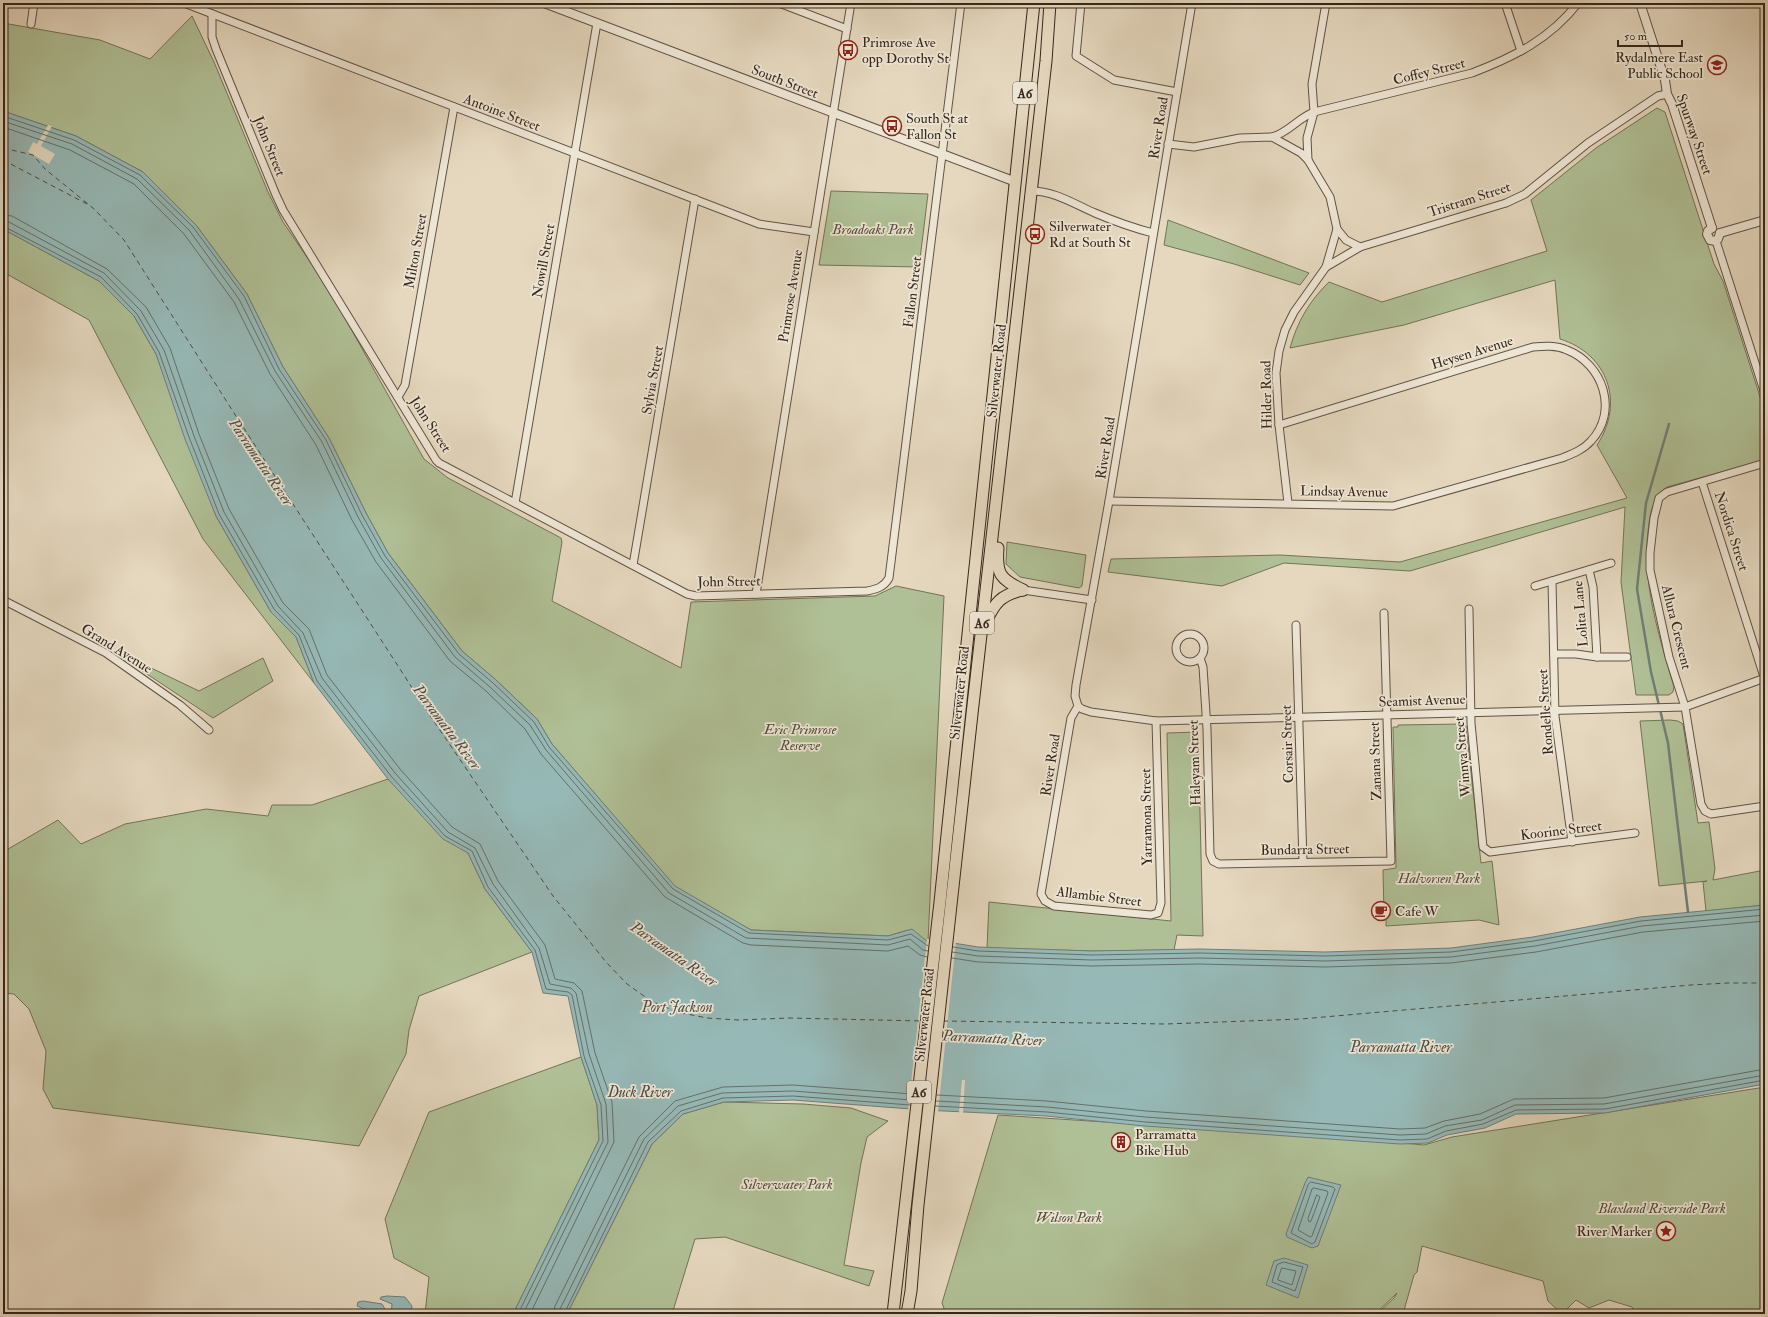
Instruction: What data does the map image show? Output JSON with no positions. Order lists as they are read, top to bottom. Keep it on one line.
{"streets":{"highway":["A6","Silverwater Road"],"street":["Coffey Street","South Street","Antoine Street","River Road","Spurway Street","John Street","Tristram Street","Milton Street","Nowill Street","Fallon Street","Primrose Avenue","Heysen Avenue","Sylvia Street","Hilder Road","Lindsay Avenue","Nordica Street","Lolita Lane","Allura Crescent","Grand Avenue","Seamist Avenue","Rondelle Street","Corsair Street","Winnya Street","Zanana Street","Haleyam Street","Yarramona Street","Koorine Street","Bundarra Street","Allambie Street"]},"crossings":[["Coffey Street","River Road"],["Coffey Street","Hilder Road"],["South Street","Nowill Street"],["South Street","Fallon Street"],["South Street","Primrose Avenue"],["South Street","Silverwater Road"],["Antoine Street","John Street"],["Antoine Street","Milton Street"],["Antoine Street","Nowill Street"],["Antoine Street","Primrose Avenue"],["Antoine Street","Sylvia Street"],["River Road","Lindsay Avenue"],["River Road","Seamist Avenue"],["River Road","Allambie Street"],["Spurway Street","Tristram Street"],["John Street","Milton Street"],["John Street","Nowill Street"],["John Street","Fallon Street"],["John Street","Primrose Avenue"],["John Street","Sylvia Street"],["Tristram Street","Hilder Road"],["Heysen Avenue","Hilder Road"],["Heysen Avenue","Lindsay Avenue"],["Hilder Road","Lindsay Avenue"],["Nordica Street","Allura Crescent"],["Nordica Street","Seamist Avenue"],["Lolita Lane","Rondelle Street"],["Allura Crescent","Seamist Avenue"],["Seamist Avenue","Rondelle Street"],["Seamist Avenue","Corsair Street"],["Seamist Avenue","Winnya Street"],["Seamist Avenue","Zanana Street"],["Seamist Avenue","Haleyam Street"],["Seamist Avenue","Yarramona Street"],["Rondelle Street","Koorine Street"],["Corsair Street","Bundarra Street"],["Winnya Street","Koorine Street"],["Zanana Street","Bundarra Street"],["Haleyam Street","Bundarra Street"],["Yarramona Street","Allambie Street"]],"water":["Parramatta River","Port Jackson","Duck River"],"parks":["Broadoaks Park","Eric Primrose Reserve","Halvorsen Park","Silverwater Park","Blaxland Riverside Park","Wilson Park"],"places":{"bus stop":["Primrose Ave opp Dorothy St","South St at Fallon St","Silverwater Rd at South St"],"school or university":["Rydalmere East Public School"],"cafe":["Cafe W"],"building":["Parramatta Bike Hub"],"place":["River Marker"]},"scale_bar":"50 m"}
